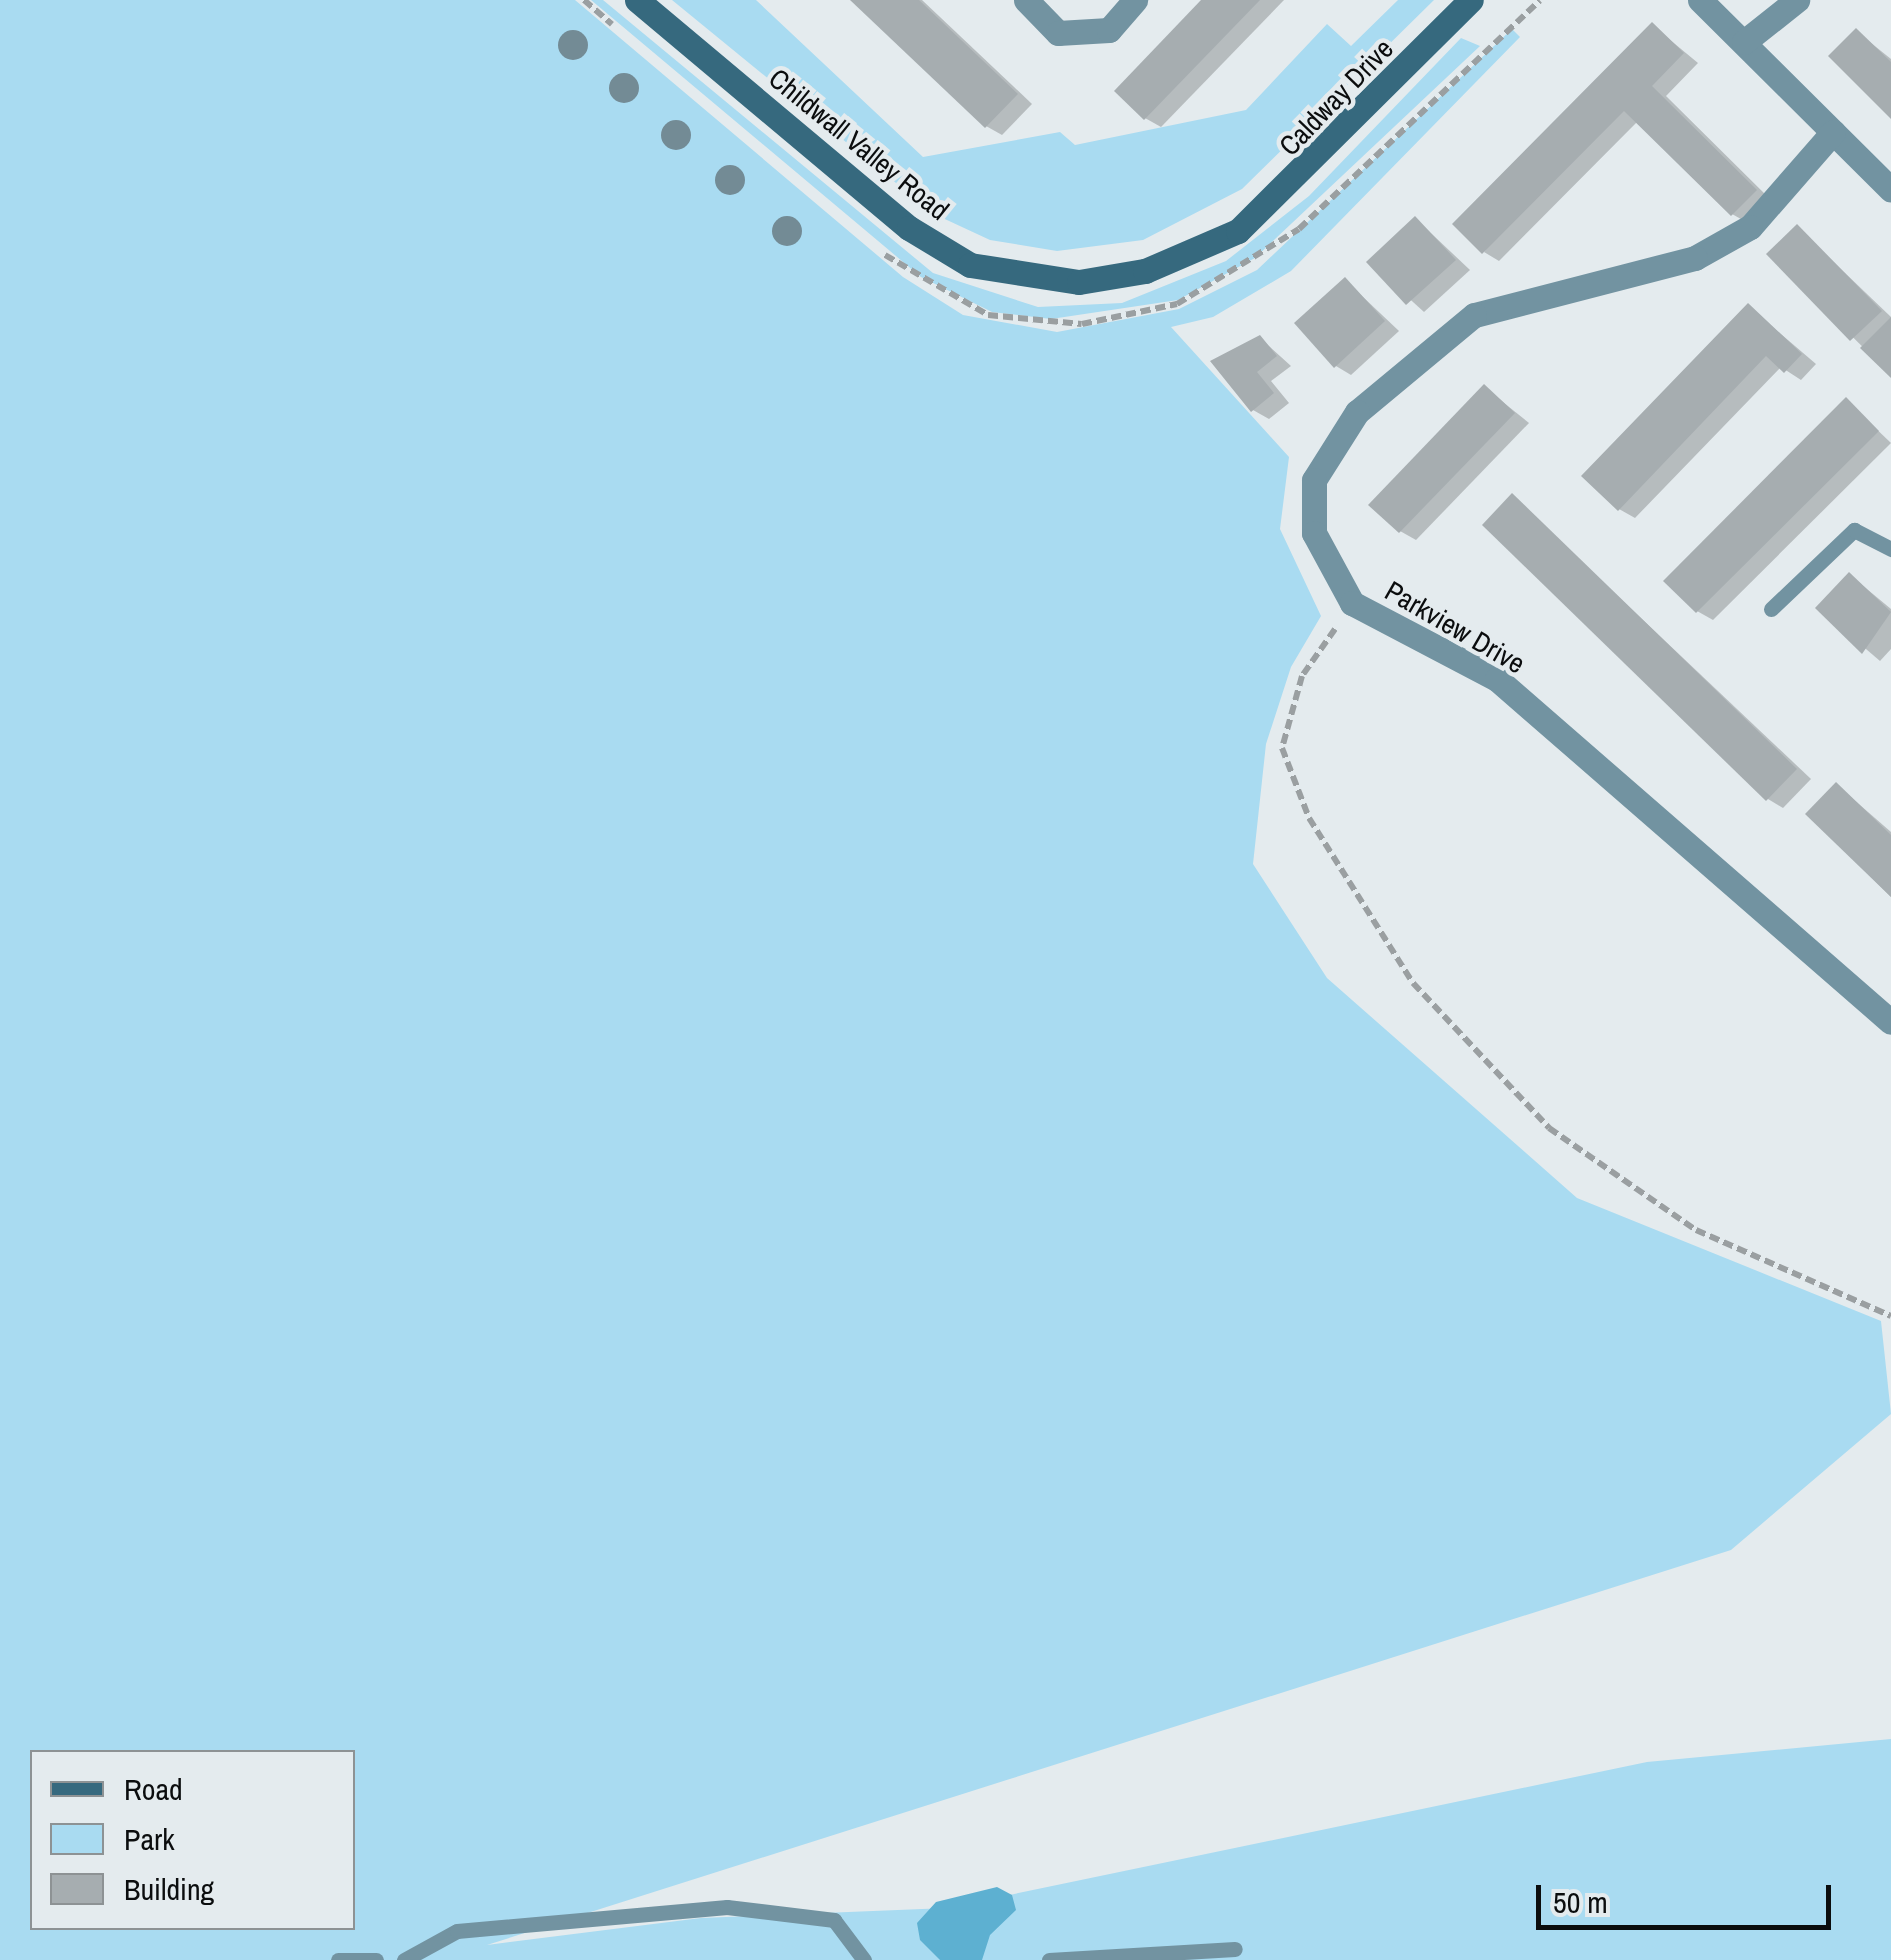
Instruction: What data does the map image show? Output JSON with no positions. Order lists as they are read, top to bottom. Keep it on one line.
{"streets":{"main road":["Caldway Drive","Childwall Valley Road"],"street":["Parkview Drive"]},"crossings":[["Caldway Drive","Childwall Valley Road"]],"legend":["Road","Park","Building"],"scale_bar":"50 m"}
